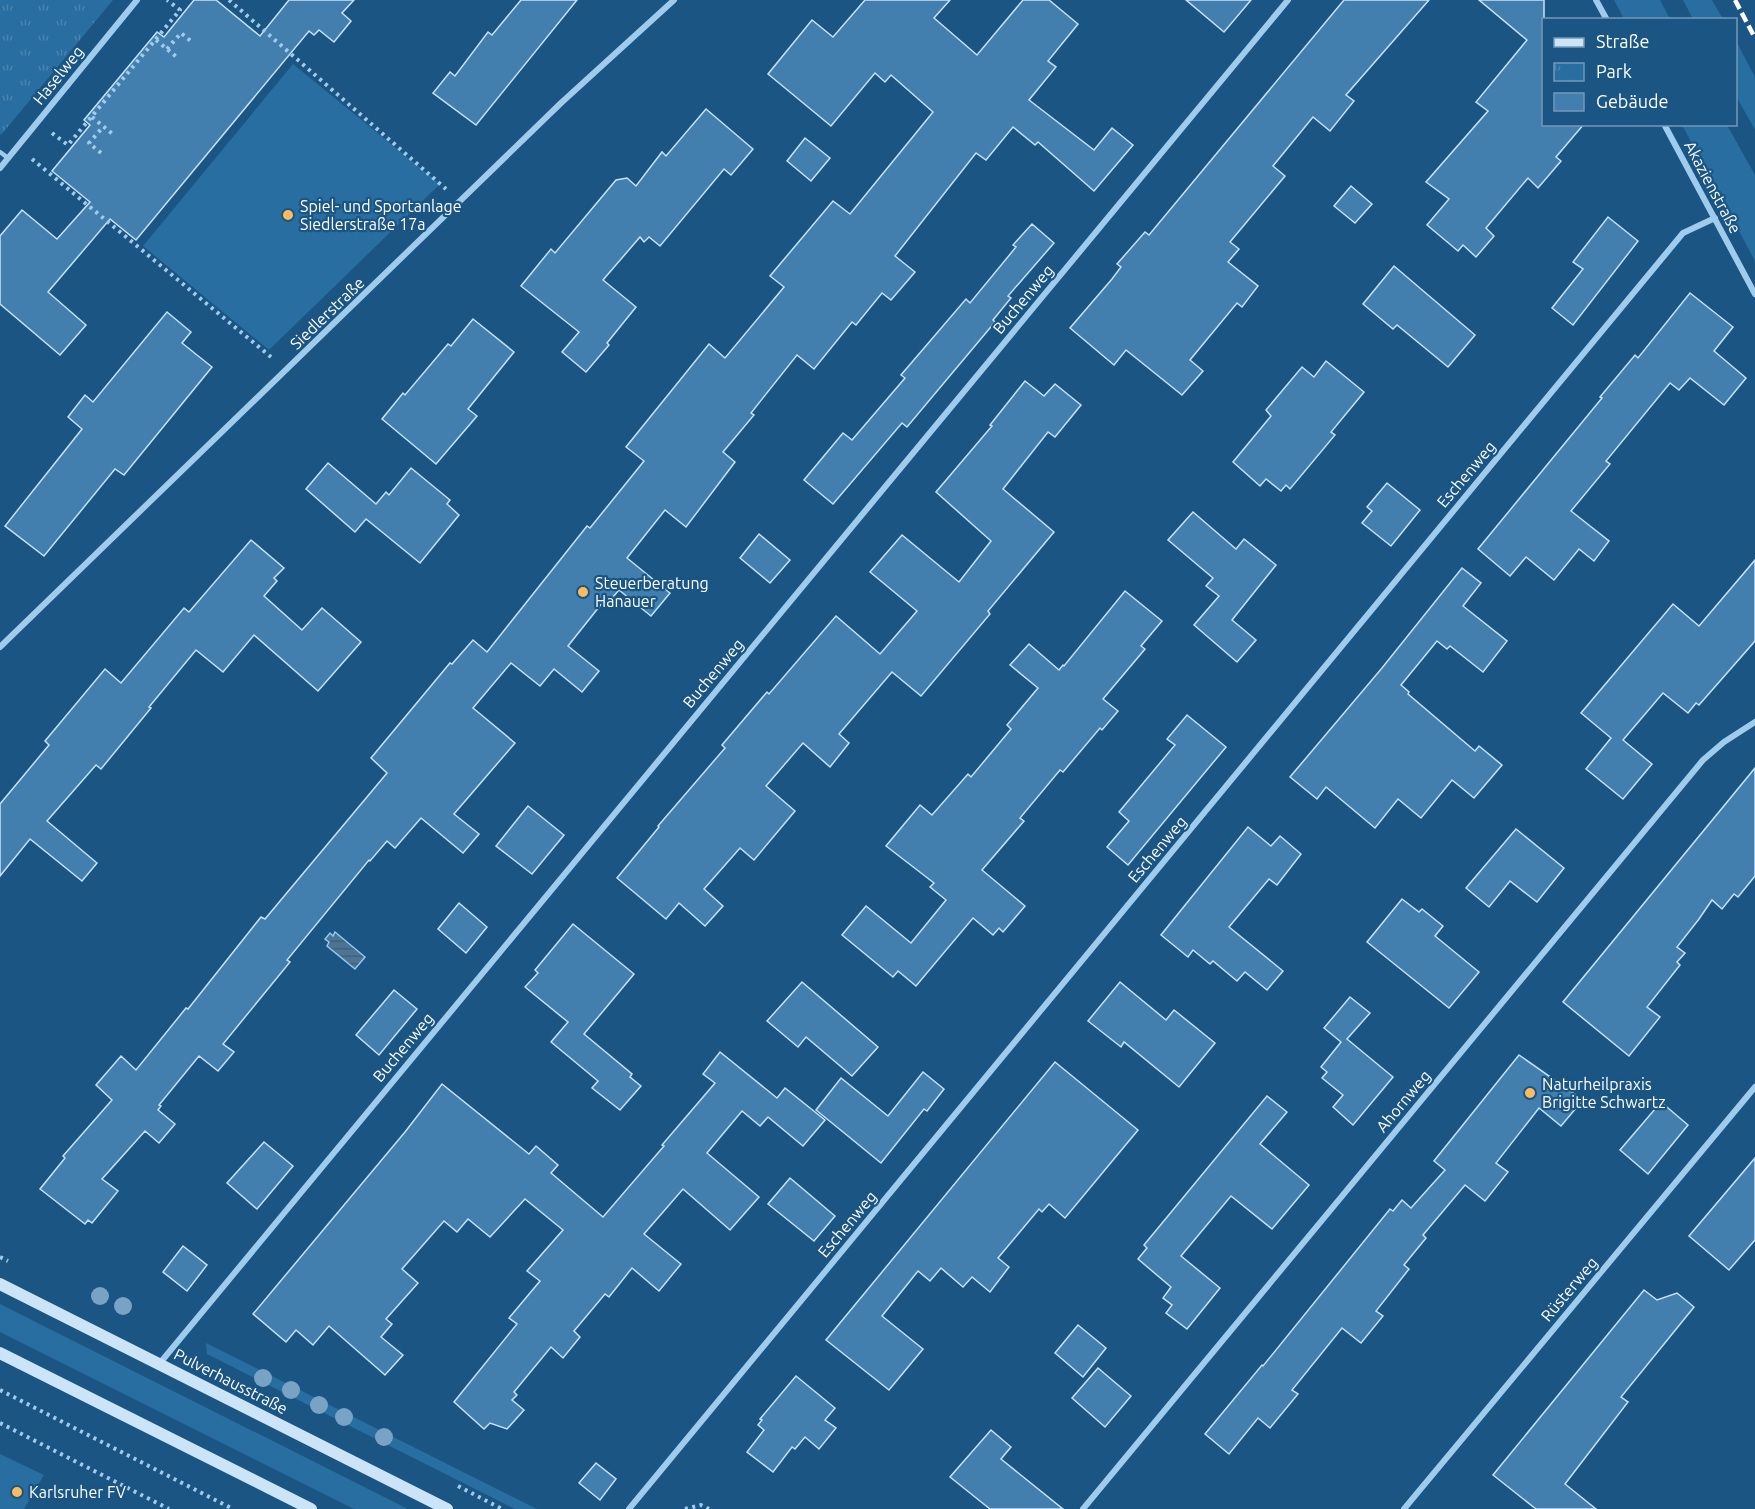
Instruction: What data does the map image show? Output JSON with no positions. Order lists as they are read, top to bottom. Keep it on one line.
{"streets":{"main road":["Pulverhausstraße"],"street":["Haselweg","Akazienstraße","Buchenweg","Siedlerstraße","Eschenweg","Ahornweg","Rüsterweg"]},"crossings":[["Akazienstraße","Eschenweg"],["Buchenweg","Pulverhausstraße"]],"places":["Spiel- und Sportanlage Siedlerstraße 17a","Steuerberatung Hanauer","Naturheilpraxis Brigitte Schwartz","Karlsruher FV"],"legend":["Straße","Park","Gebäude"]}
